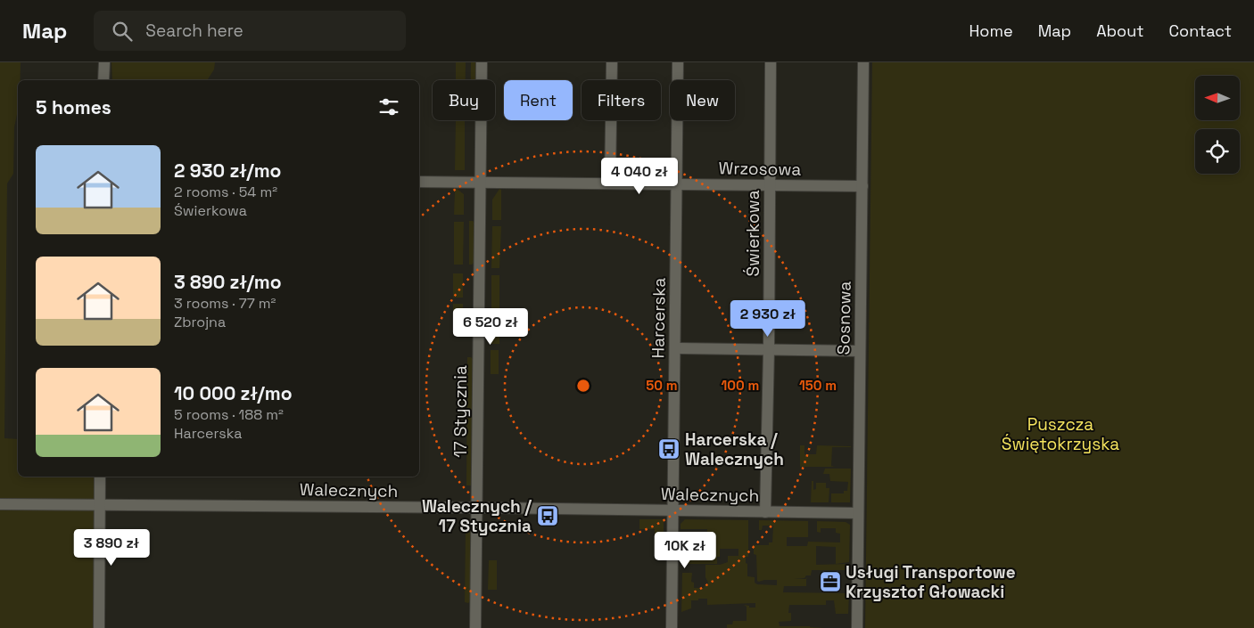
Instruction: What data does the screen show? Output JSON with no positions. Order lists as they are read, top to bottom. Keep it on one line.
{"streets":{"street":["Wrzosowa","Świerkowa","Harcerska","Sosnowa","17 Stycznia","Walecznych"]},"crossings":[["Wrzosowa","Świerkowa"],["Wrzosowa","Harcerska"],["Wrzosowa","Sosnowa"],["Wrzosowa","17 Stycznia"],["Świerkowa","Walecznych"],["Harcerska","Walecznych"],["Sosnowa","Walecznych"],["17 Stycznia","Walecznych"]],"parks":["Puszcza Świętokrzyska"],"places":{"bus stop":["Harcerska / Walecznych","Walecznych / 17 Stycznia"],"office":["Usługi Transportowe Krzysztof Głowacki"]},"north":"left","page":{"header":"Map","search":"Search here","nav":["Home","Map","About","Contact"],"chip":["Buy","Rent","Filters","New"],"heading":"5 homes","list":[{"name":"2 930 zł/mo","note":"2 rooms · 54 m² · Świerkowa"},{"name":"3 890 zł/mo","note":"3 rooms · 77 m² · Zbrojna"},{"name":"10 000 zł/mo","note":"5 rooms · 188 m² · Harcerska"}],"price":["4 040 zł","2 930 zł","6 520 zł","3 890 zł","10K zł"]},"rings":["50 m","100 m","150 m"]}
